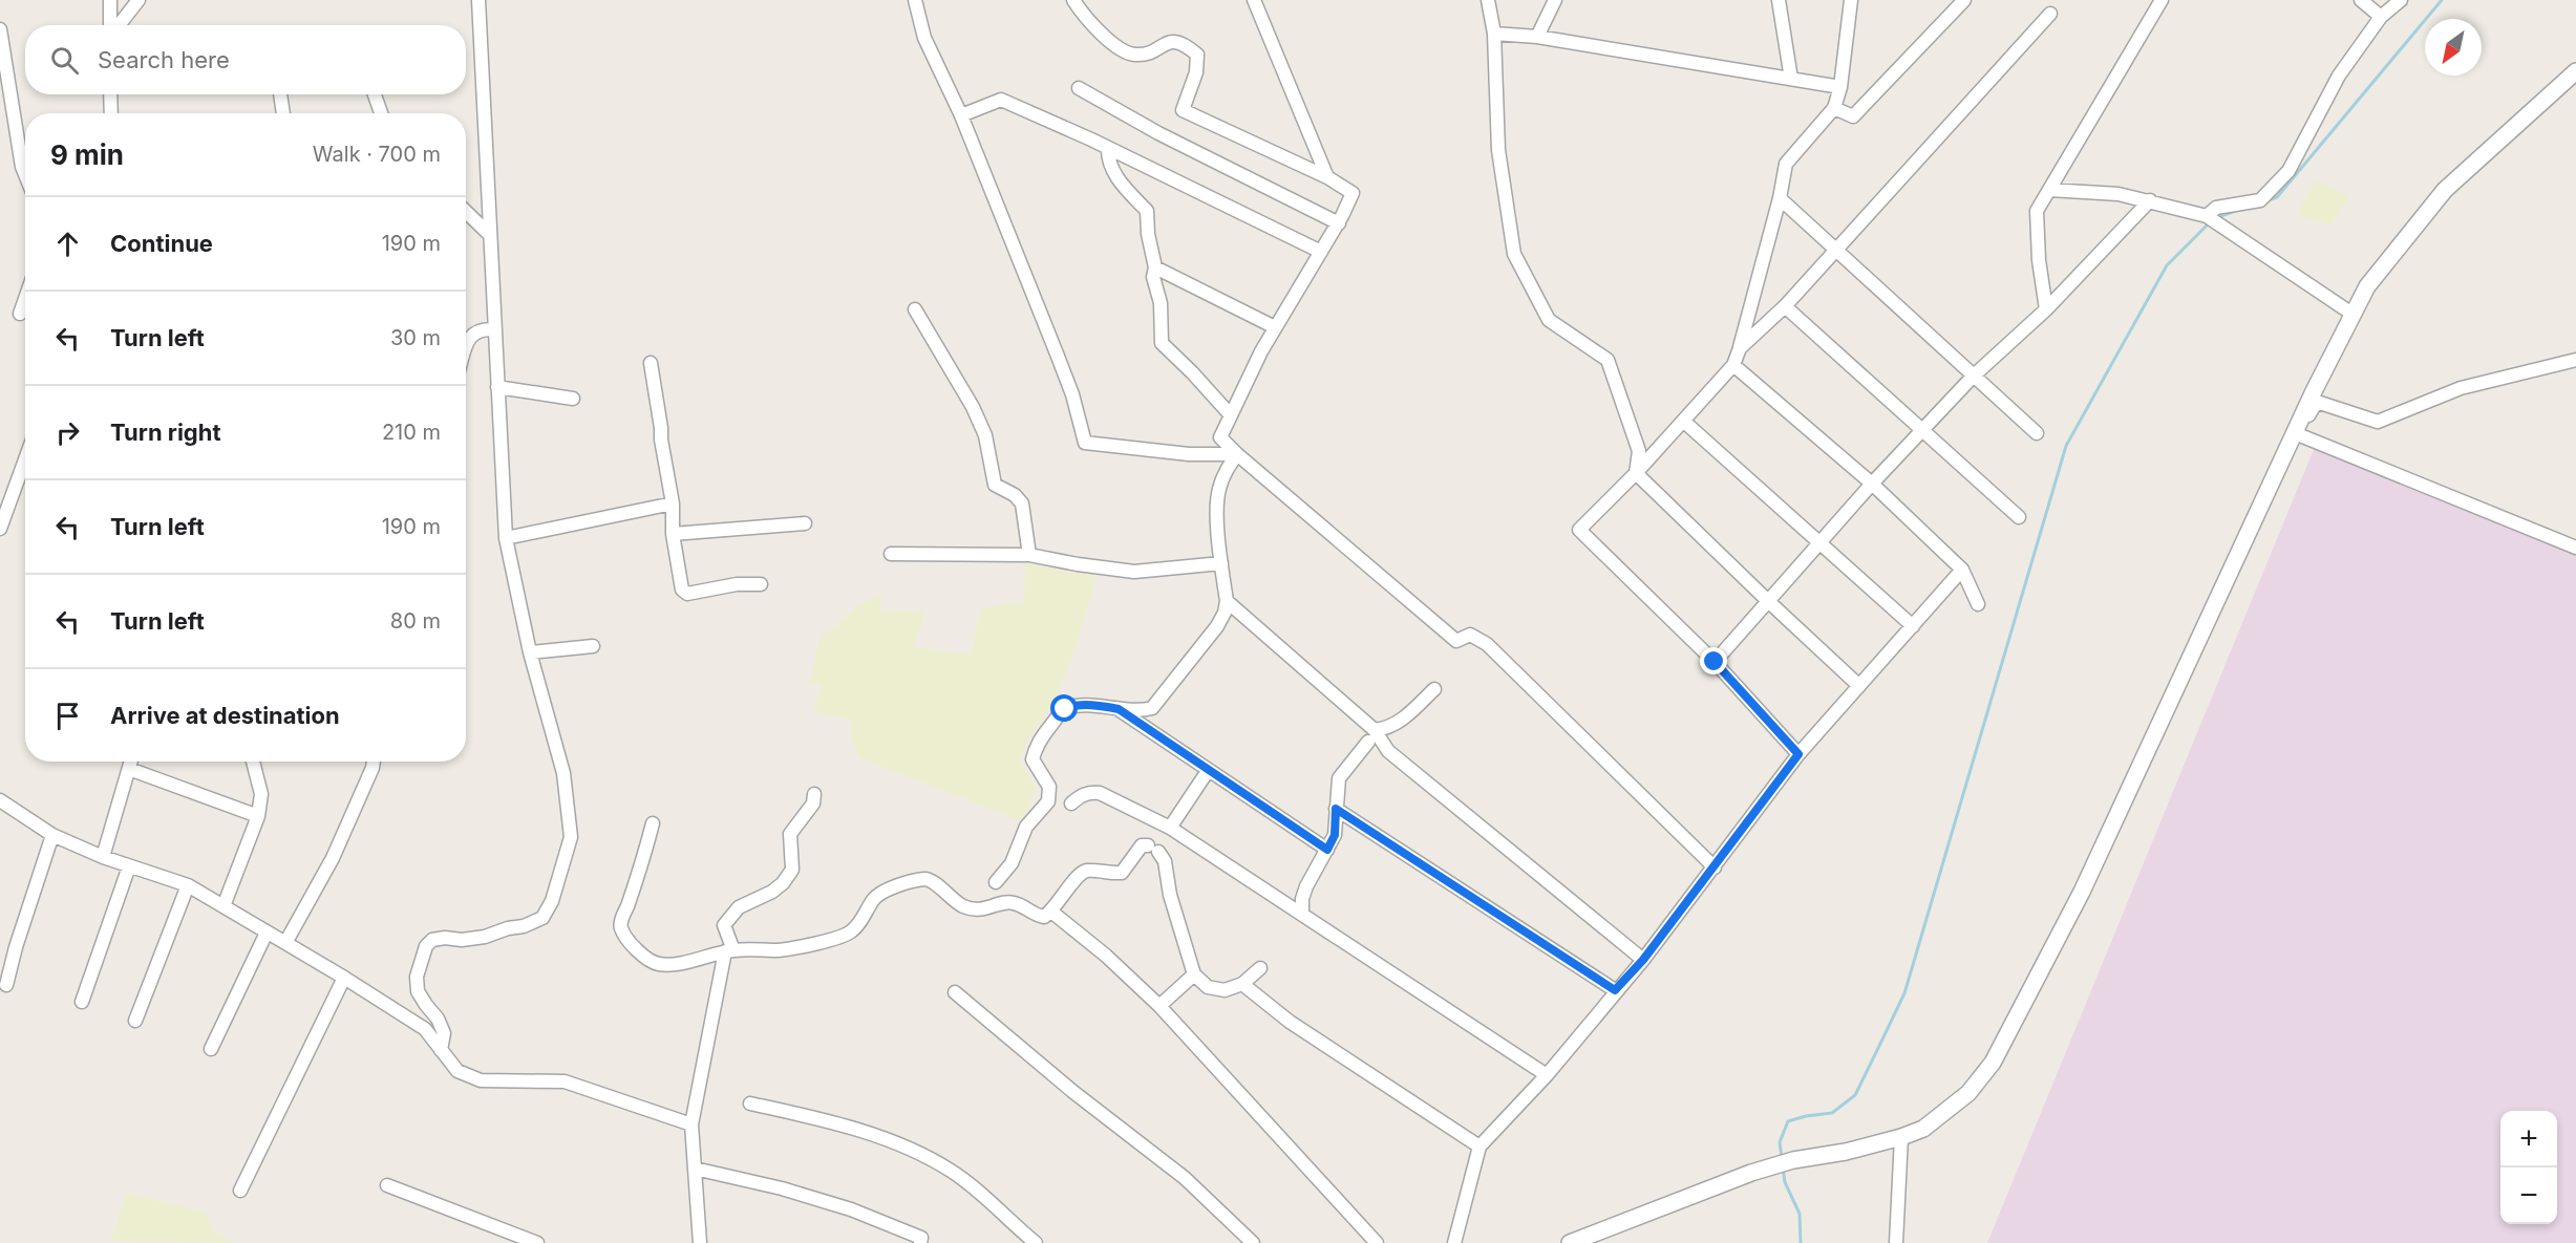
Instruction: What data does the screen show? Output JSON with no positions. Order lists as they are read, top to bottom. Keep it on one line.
{"north":"bottom left","page":{"search":"Search here","heading":["9 min","Walk · 700 m"],"list":[["Continue","190 m"],["Turn left","30 m"],["Turn right","210 m"],["Turn left","190 m"],["Turn left","80 m"],"Arrive at destination"],"map_buttons":["+","−"]}}
